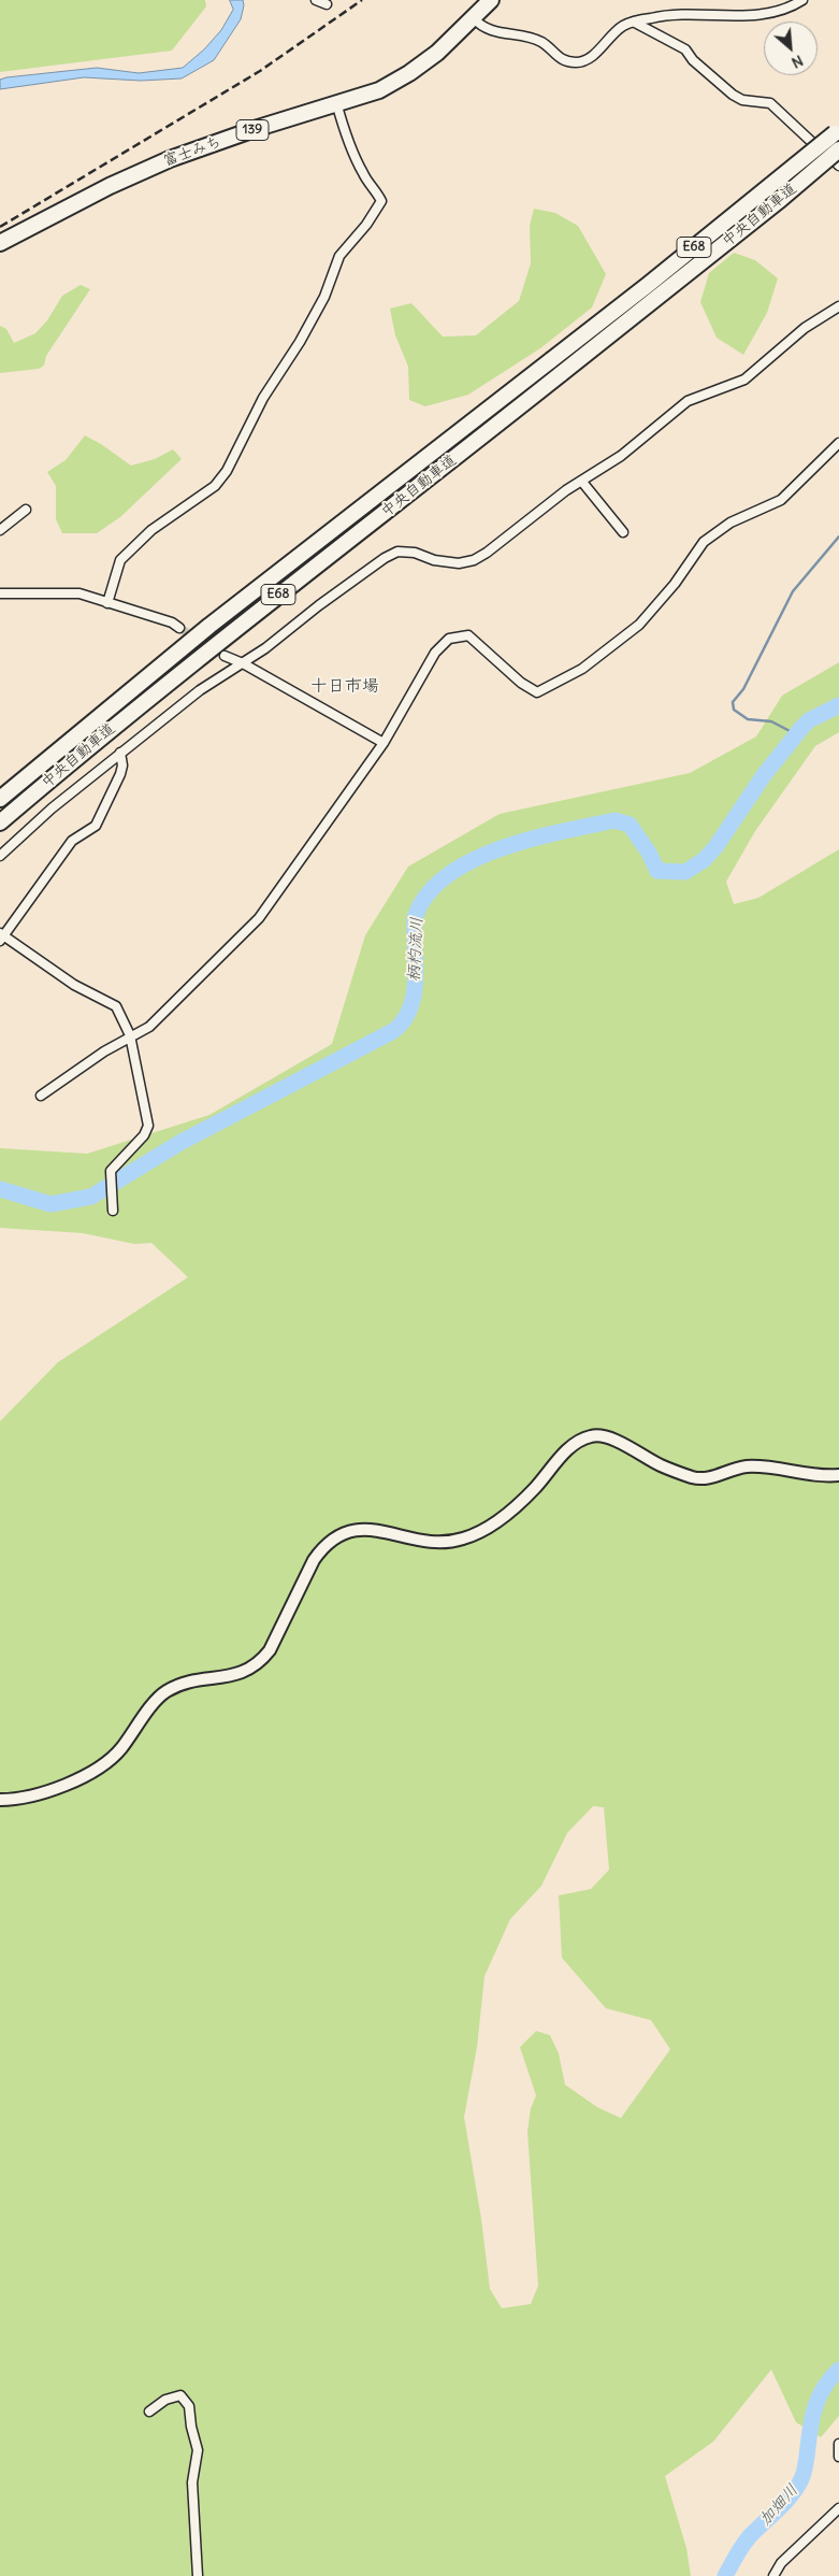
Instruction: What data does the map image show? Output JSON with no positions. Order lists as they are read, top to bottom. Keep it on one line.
{"streets":{"highway":["139","富士みち","中央自動車道","E68"]},"districts":["十日市場"],"water":["柄杓流川","加畑川"],"north":"bottom right"}
